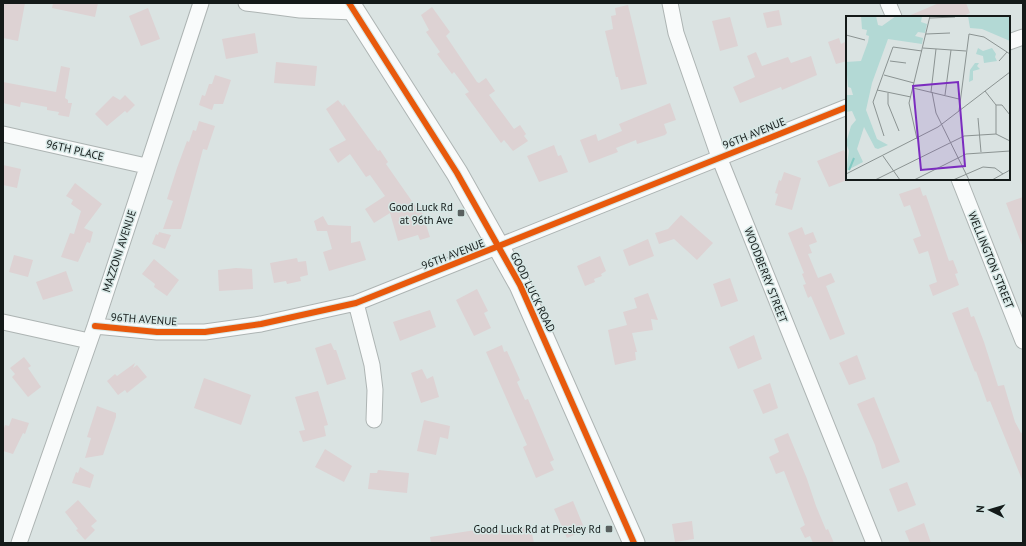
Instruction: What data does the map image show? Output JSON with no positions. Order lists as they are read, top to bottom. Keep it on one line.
{"streets":{"main road":["GOOD LUCK ROAD"],"street":["96TH AVENUE","96TH PLACE","MAZZONI AVENUE","WELLINGTON STREET","WOODBERRY STREET"]},"crossings":[["96TH AVENUE","MAZZONI AVENUE"],["96TH AVENUE","WOODBERRY STREET"],["96TH AVENUE","GOOD LUCK ROAD"],["96TH PLACE","MAZZONI AVENUE"]],"places":{"transit":["Good Luck Rd at 96th Ave","Good Luck Rd at Presley Rd"]},"north":"left"}
